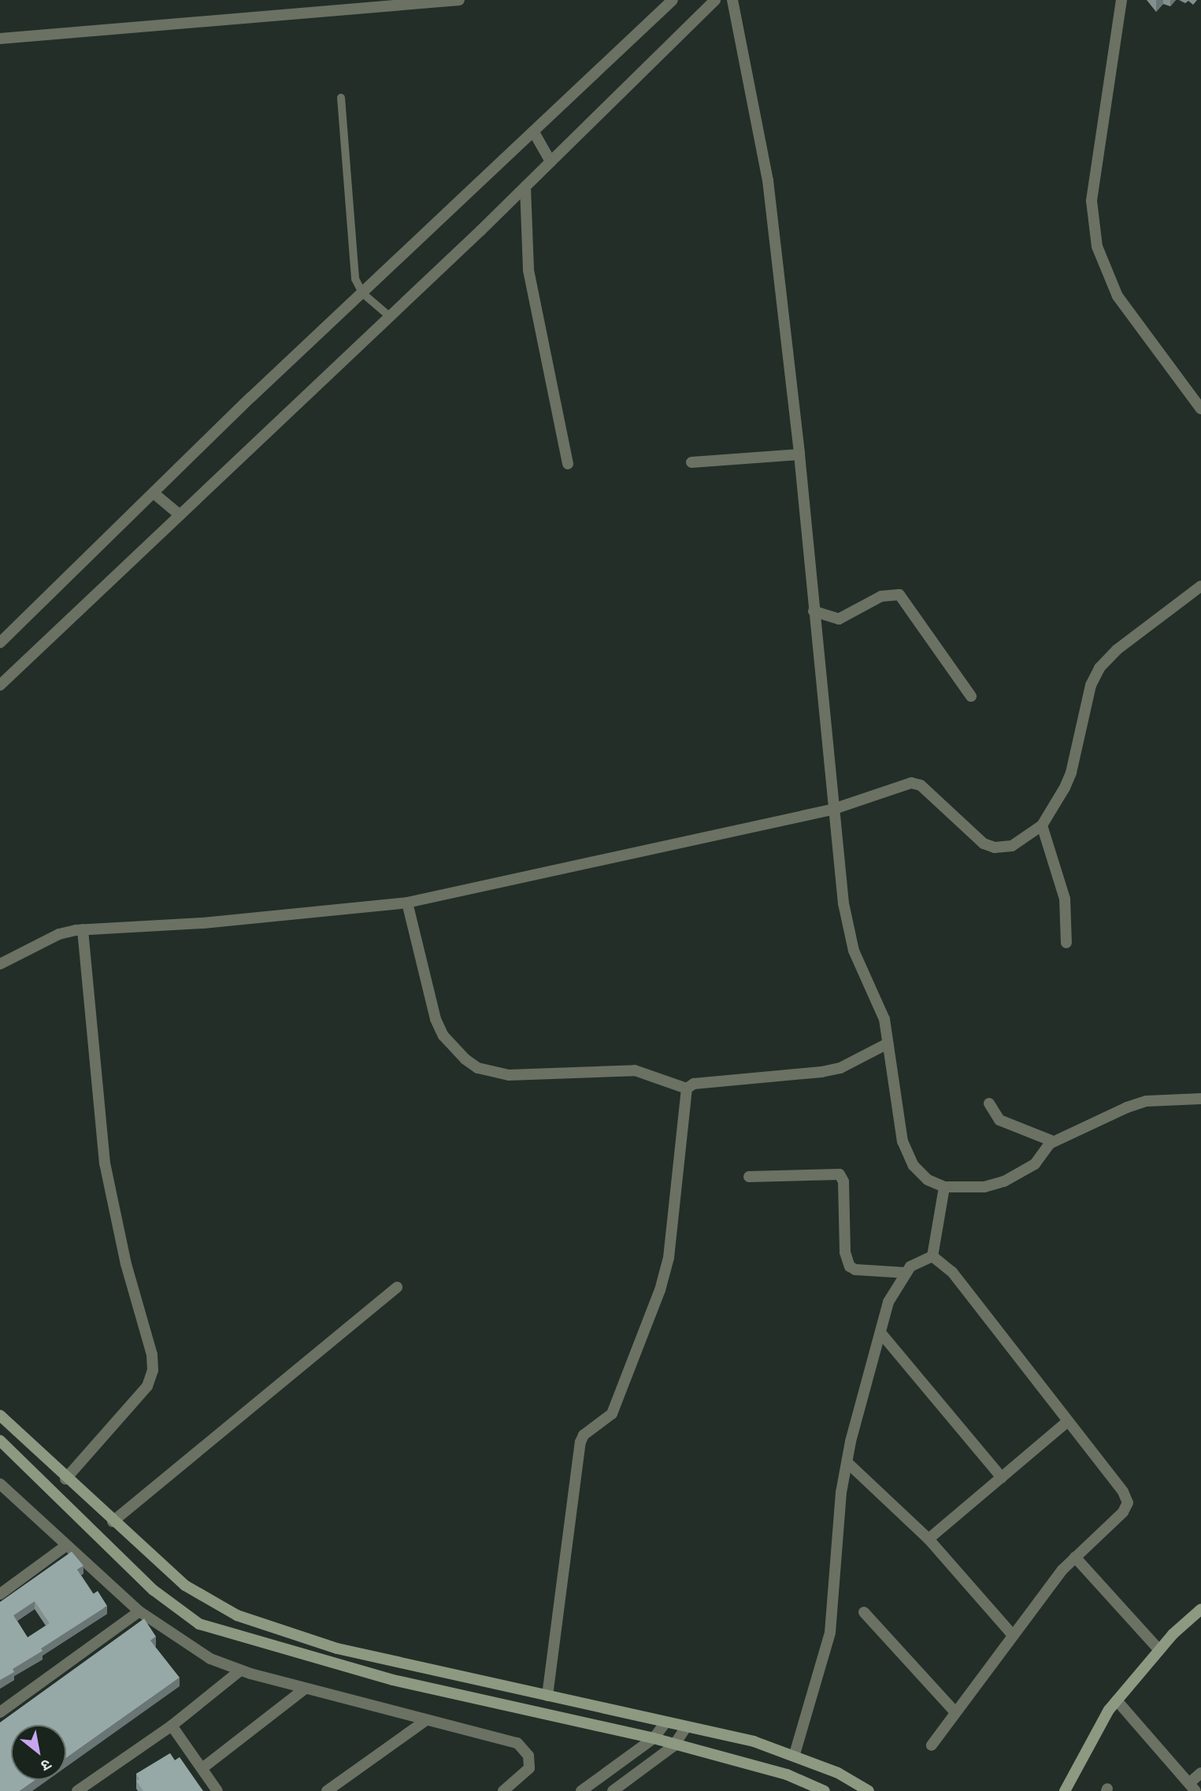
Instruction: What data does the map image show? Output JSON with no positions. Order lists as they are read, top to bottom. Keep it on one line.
{"north":"bottom right"}
